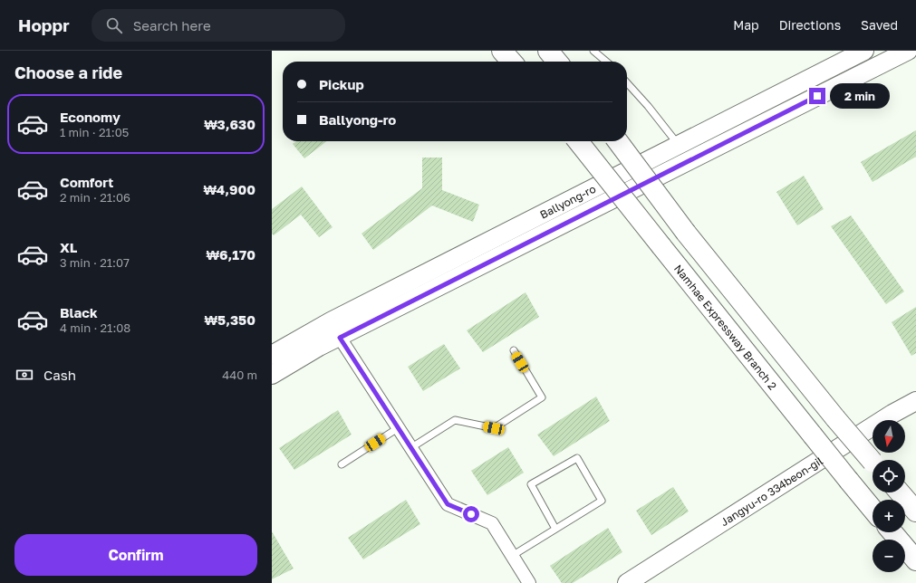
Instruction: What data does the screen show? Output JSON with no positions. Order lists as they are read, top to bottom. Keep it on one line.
{"streets":{"highway":["Namhae Expressway Branch 2"],"street":["Ballyong-ro","Jangyu-ro 334beon-gil"]},"north":"bottom","page":{"header":"Hoppr","search":"Search here","nav":["Map","Directions","Saved"],"heading":"Choose a ride","banner":["Pickup","Ballyong-ro"],"bubble":"2 min","list":[{"name":"Economy","note":"1 min · 21:05","value":"₩3,630"},{"name":"Comfort","note":"2 min · 21:06","value":"₩4,900"},{"name":"XL","note":"3 min · 21:07","value":"₩6,170"},{"name":"Black","note":"4 min · 21:08","value":"₩5,350"}],"pay":["Cash","440 m"],"map_buttons":["+","−"],"buttons":"Confirm"}}
